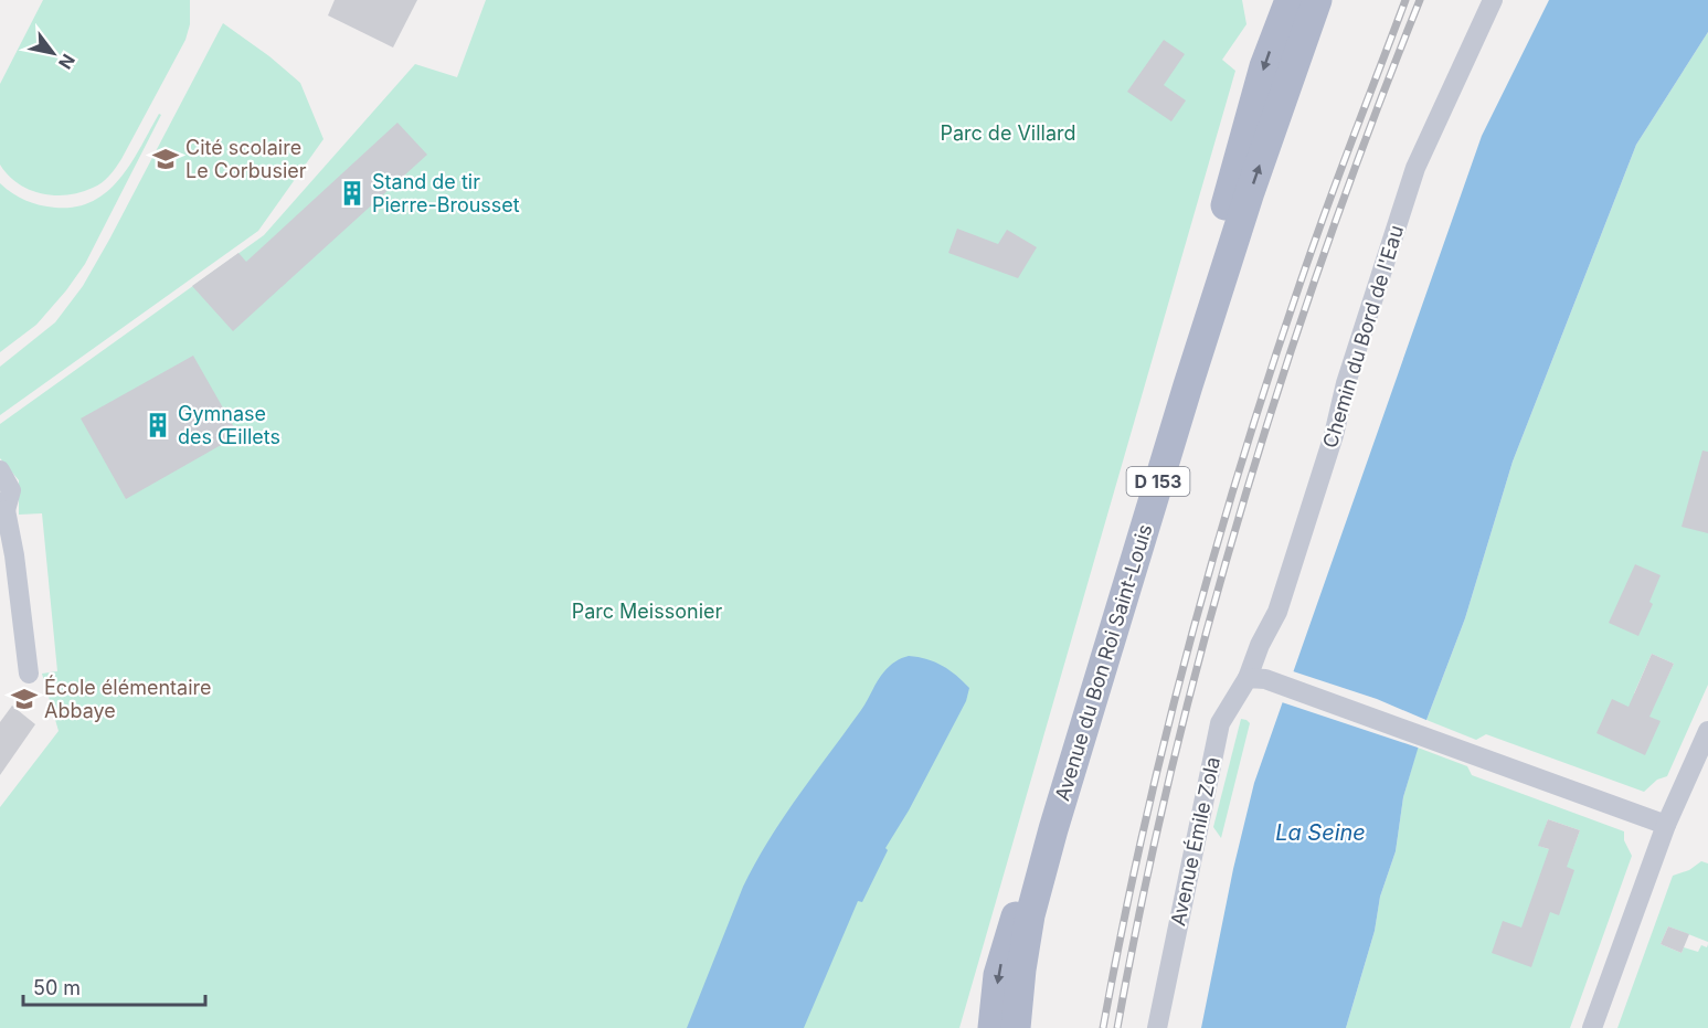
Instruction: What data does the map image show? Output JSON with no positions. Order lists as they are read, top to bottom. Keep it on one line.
{"streets":{"main road":["D 153","Avenue du Bon Roi Saint-Louis"],"street":["Chemin du Bord de l'Eau","Avenue Émile Zola"]},"crossings":[["Chemin du Bord de l'Eau","Avenue Émile Zola"]],"water":["La Seine"],"parks":["Parc de Villard","Parc Meissonier"],"places":{"school or university":["Cité scolaire Le Corbusier","École élémentaire Abbaye"],"building":["Stand de tir Pierre-Brousset","Gymnase des Œillets"]},"scale_bar":"50 m","north":"bottom right"}
